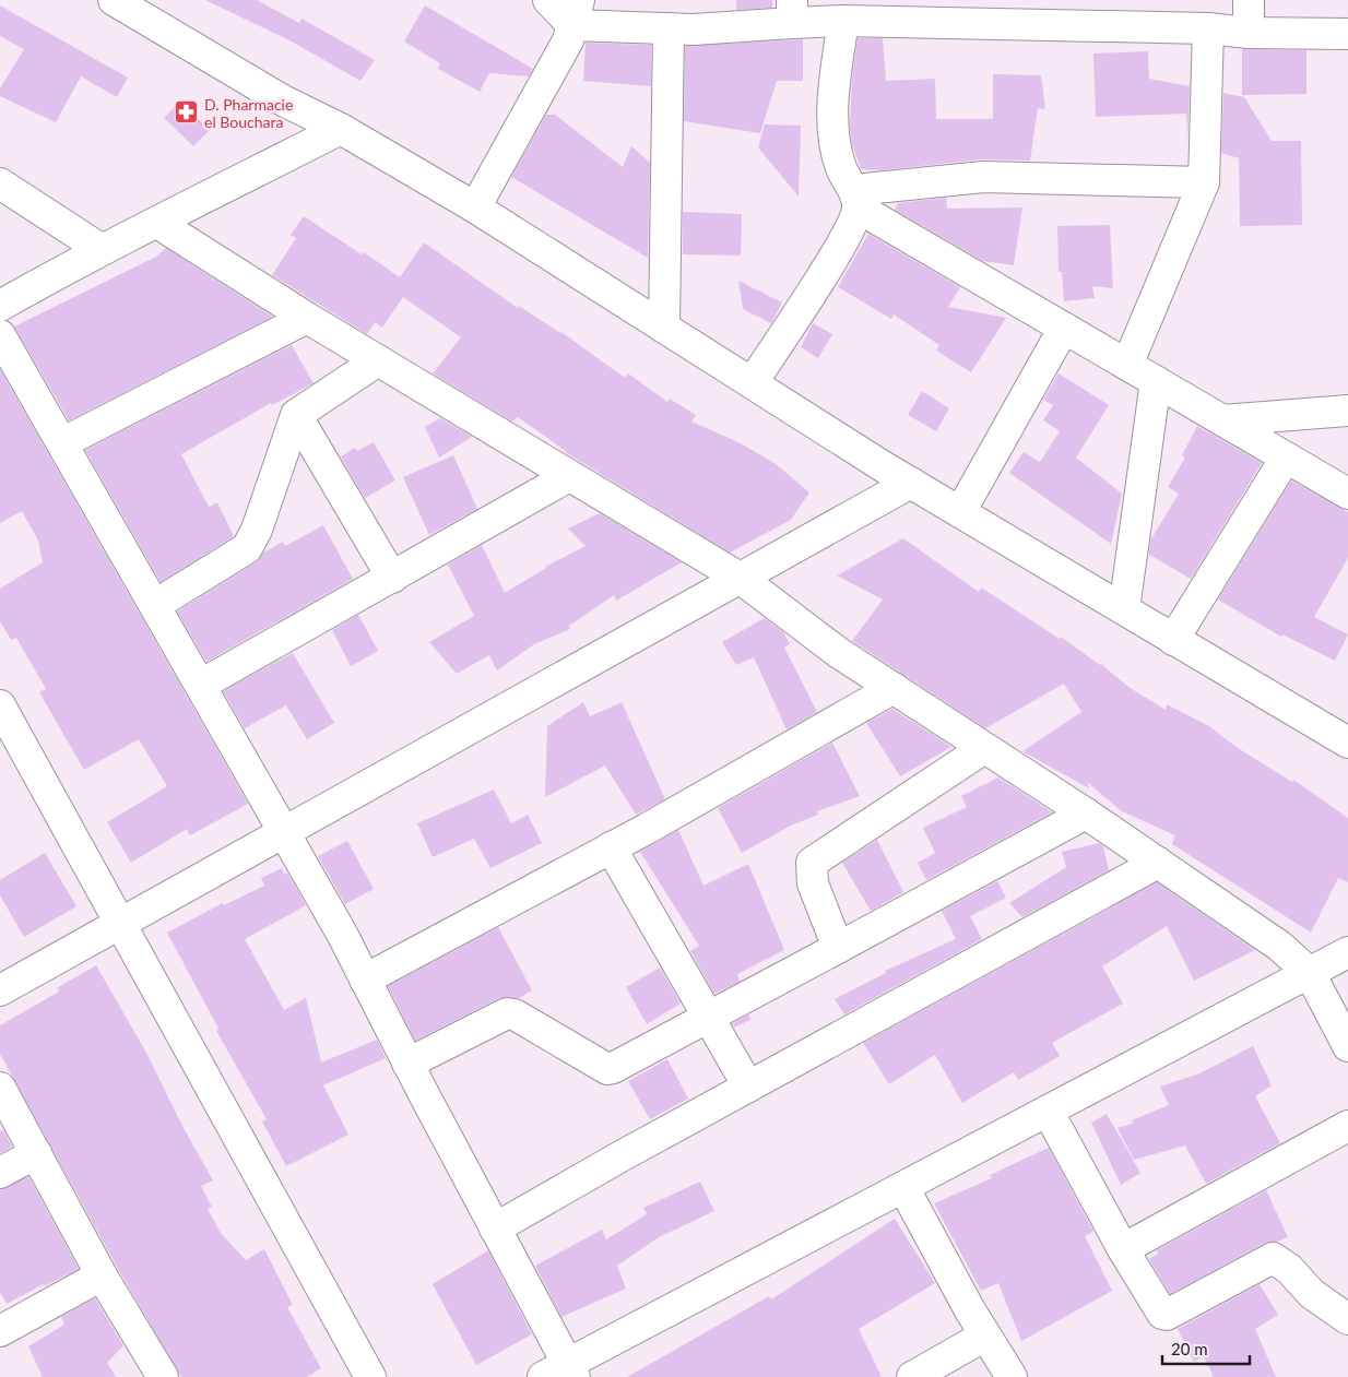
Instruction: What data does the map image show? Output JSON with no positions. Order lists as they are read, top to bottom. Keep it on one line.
{"places":{"pharmacy":["D. Pharmacie el Bouchara"]},"scale_bar":"20 m"}
